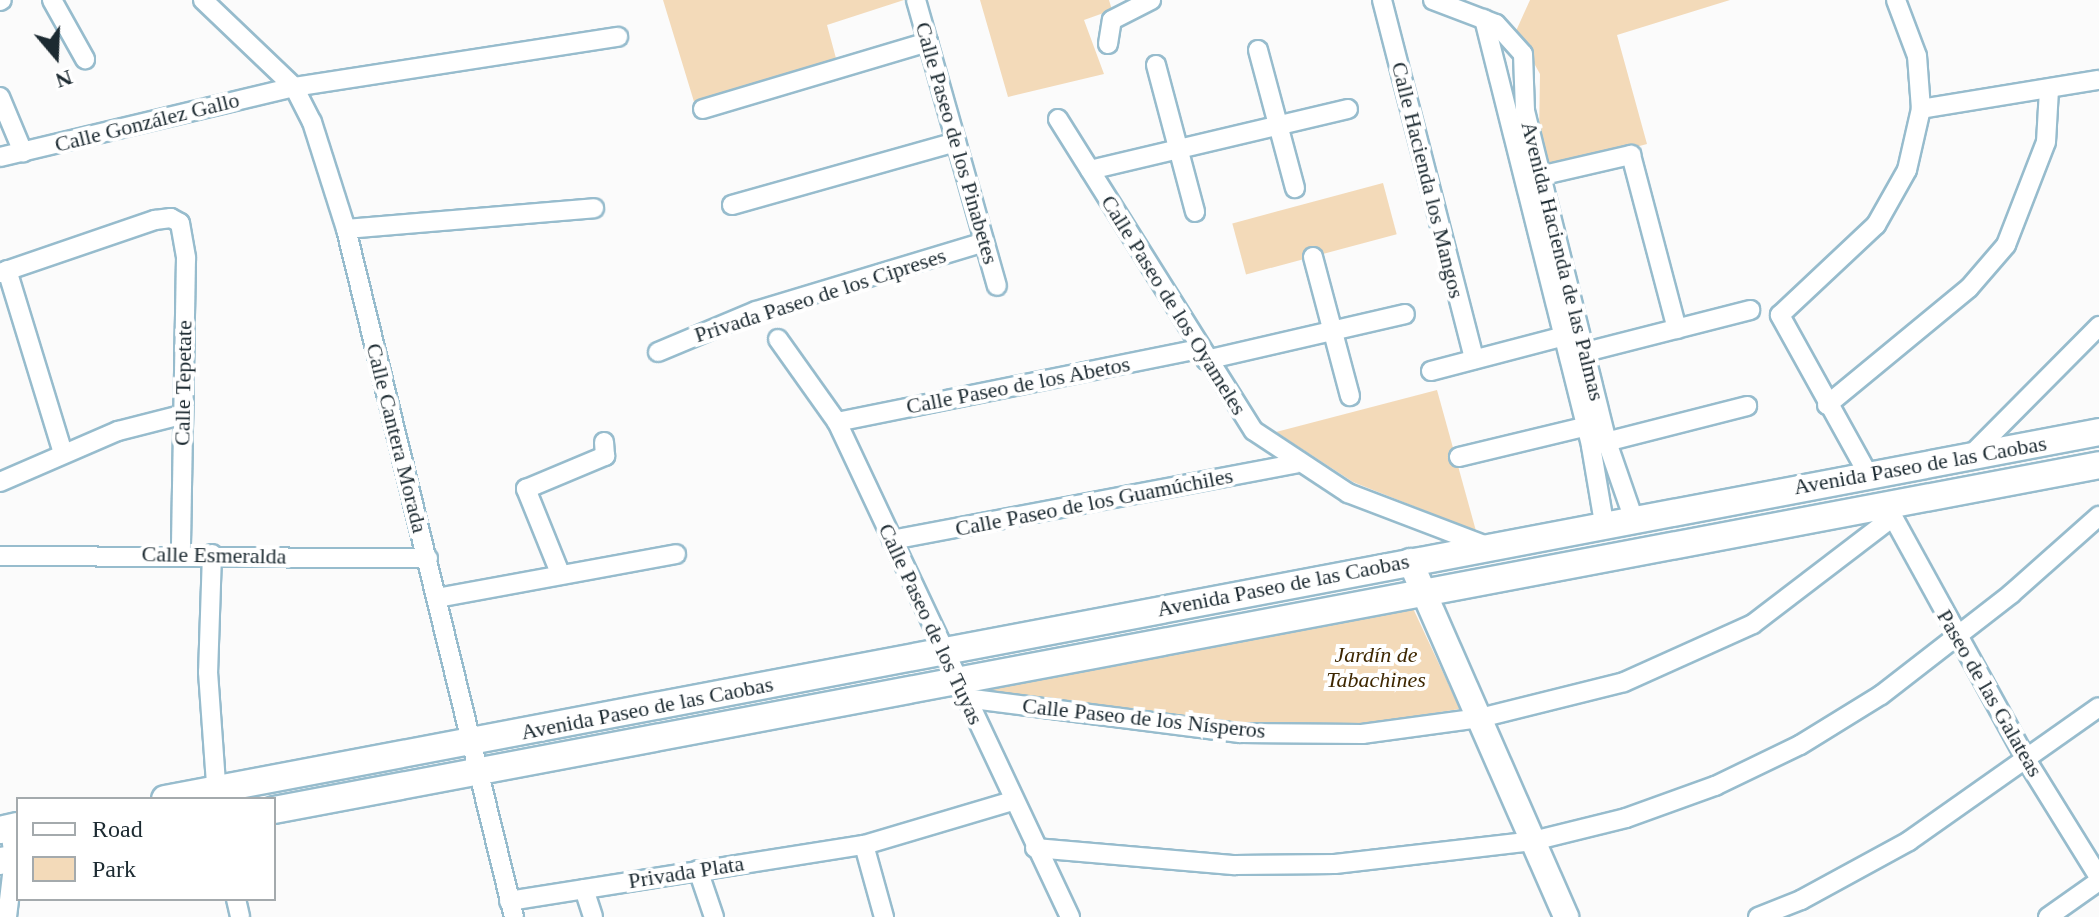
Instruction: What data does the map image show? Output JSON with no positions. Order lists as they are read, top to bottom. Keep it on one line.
{"streets":{"main road":["Avenida Paseo de las Caobas"],"street":["Calle González Gallo","Calle Paseo de los Pinabetes","Calle Hacienda los Mangos","Avenida Hacienda de las Palmas","Privada Paseo de los Cipreses","Calle Paseo de los Oyameles","Calle Tepetate","Calle Paseo de los Abetos","Calle Cantera Morada","Calle Paseo de los Guamúchiles","Calle Esmeralda","Calle Paseo de los Tuyas","Paseo de las Galateas","Calle Paseo de los Nísperos","Privada Plata"]},"crossings":[["Calle González Gallo","Calle Cantera Morada"],["Calle Paseo de los Pinabetes","Privada Paseo de los Cipreses"],["Avenida Hacienda de las Palmas","Avenida Paseo de las Caobas"],["Calle Paseo de los Oyameles","Calle Paseo de los Abetos"],["Calle Paseo de los Oyameles","Avenida Paseo de las Caobas"],["Calle Paseo de los Oyameles","Calle Paseo de los Guamúchiles"],["Calle Tepetate","Calle Esmeralda"],["Calle Paseo de los Abetos","Calle Paseo de los Tuyas"],["Calle Cantera Morada","Avenida Paseo de las Caobas"],["Calle Cantera Morada","Calle Esmeralda"],["Calle Cantera Morada","Privada Plata"],["Avenida Paseo de las Caobas","Calle Paseo de los Tuyas"],["Avenida Paseo de las Caobas","Paseo de las Galateas"],["Avenida Paseo de las Caobas","Calle Paseo de los Nísperos"],["Calle Paseo de los Guamúchiles","Calle Paseo de los Tuyas"],["Calle Paseo de los Tuyas","Calle Paseo de los Nísperos"],["Calle Paseo de los Tuyas","Privada Plata"],["Paseo de las Galateas","Calle Paseo de los Nísperos"]],"parks":["Jardín de Tabachines"],"legend":["Road","Park"],"north":"bottom"}
